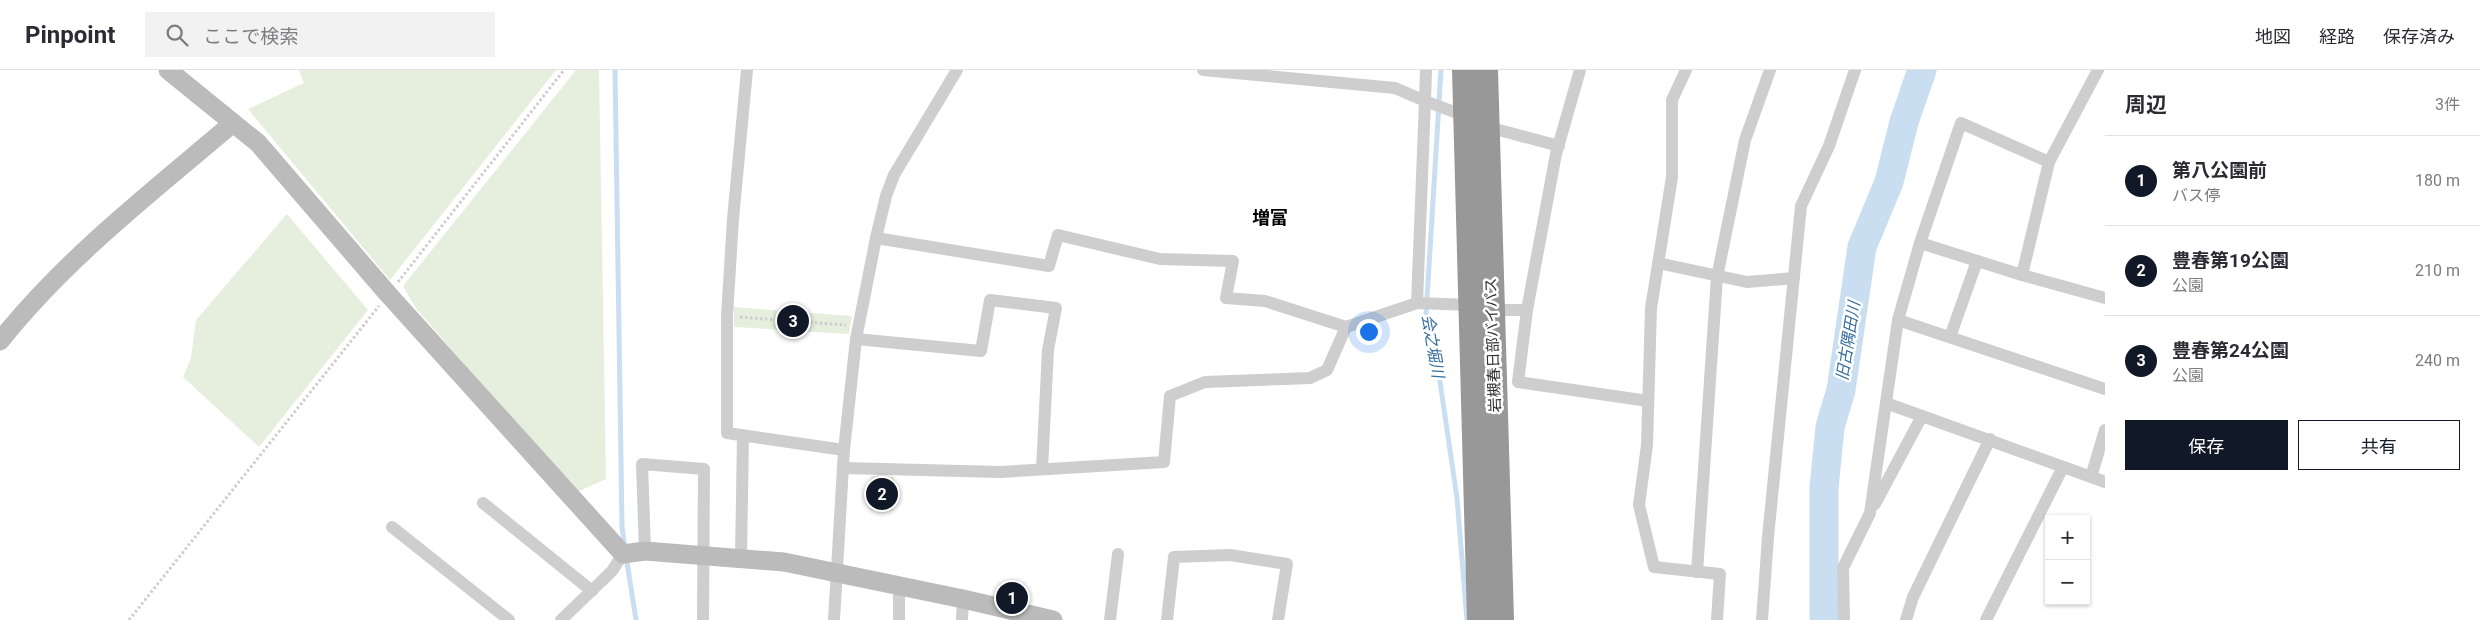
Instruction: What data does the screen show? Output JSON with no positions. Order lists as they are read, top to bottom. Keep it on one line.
{"streets":{"highway":["岩槻春日部バイパス"]},"districts":["増富"],"water":["旧古隅田川","会之堀川"],"page":{"header":"Pinpoint","search":"ここで検索","nav":["地図","経路","保存済み"],"heading":["周辺","3件"],"list":[{"mark":"1","name":"第八公園前","note":"バス停","value":"180 m"},{"mark":"2","name":"豊春第19公園","note":"公園","value":"210 m"},{"mark":"3","name":"豊春第24公園","note":"公園","value":"240 m"}],"pins":["3","2","1"],"buttons":["保存","共有"],"map_buttons":["+","−"]}}
